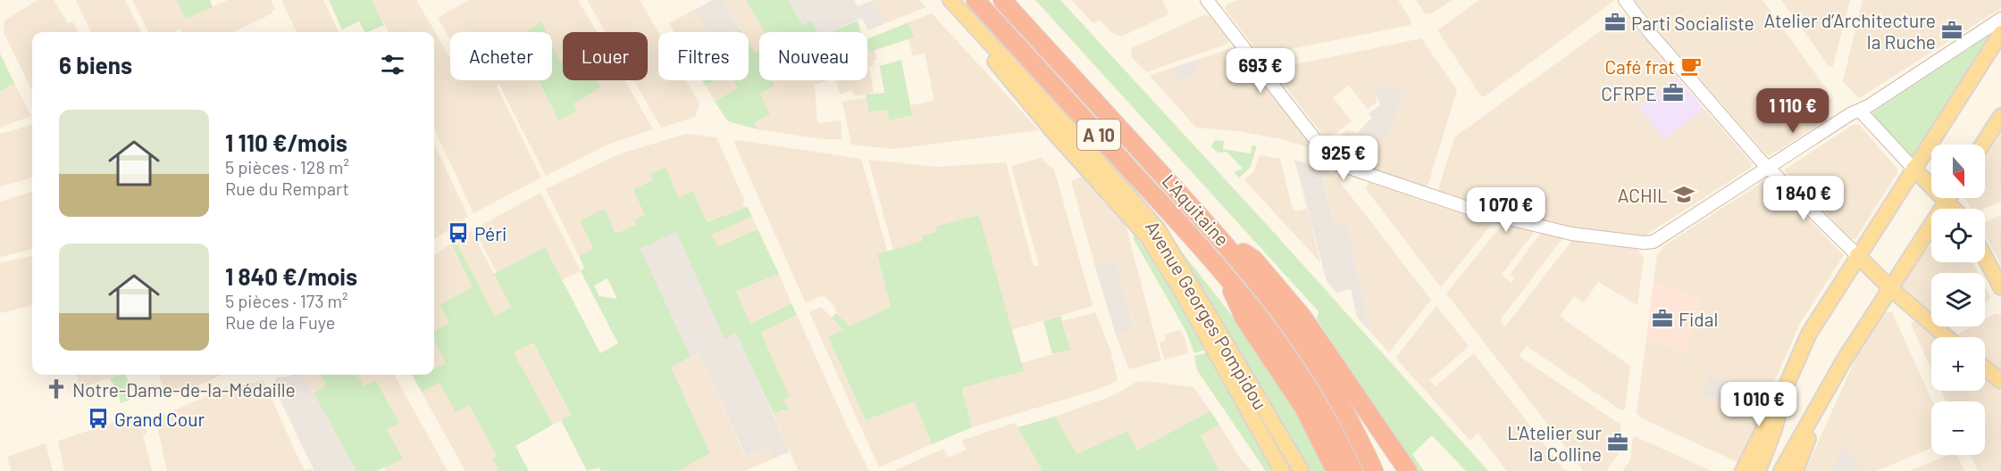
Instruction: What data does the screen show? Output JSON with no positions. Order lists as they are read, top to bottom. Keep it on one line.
{"streets":{"highway":["A 10","L'Aquitaine"],"main road":["Avenue Georges Pompidou"]},"places":{"office":["Parti Socialiste","Atelier d’Architecture la Ruche","CFRPE","Fidal","L'Atelier sur la Colline"],"cafe":["Café frat"],"school or university":["ACHIL"],"bus stop":["Péri","Grand Cour"],"church":["Notre-Dame-de-la-Médaille"]},"north":"bottom","page":{"chip":["Acheter","Louer","Filtres","Nouveau"],"heading":"6 biens","price":["693 €","1 110 €","925 €","1 840 €","1 070 €","1 010 €"],"list":[{"name":"1 110 €/mois","note":"5 pièces · 128 m² · Rue du Rempart"},{"name":"1 840 €/mois","note":"5 pièces · 173 m² · Rue de la Fuye"}],"map_buttons":["+","−"]}}
